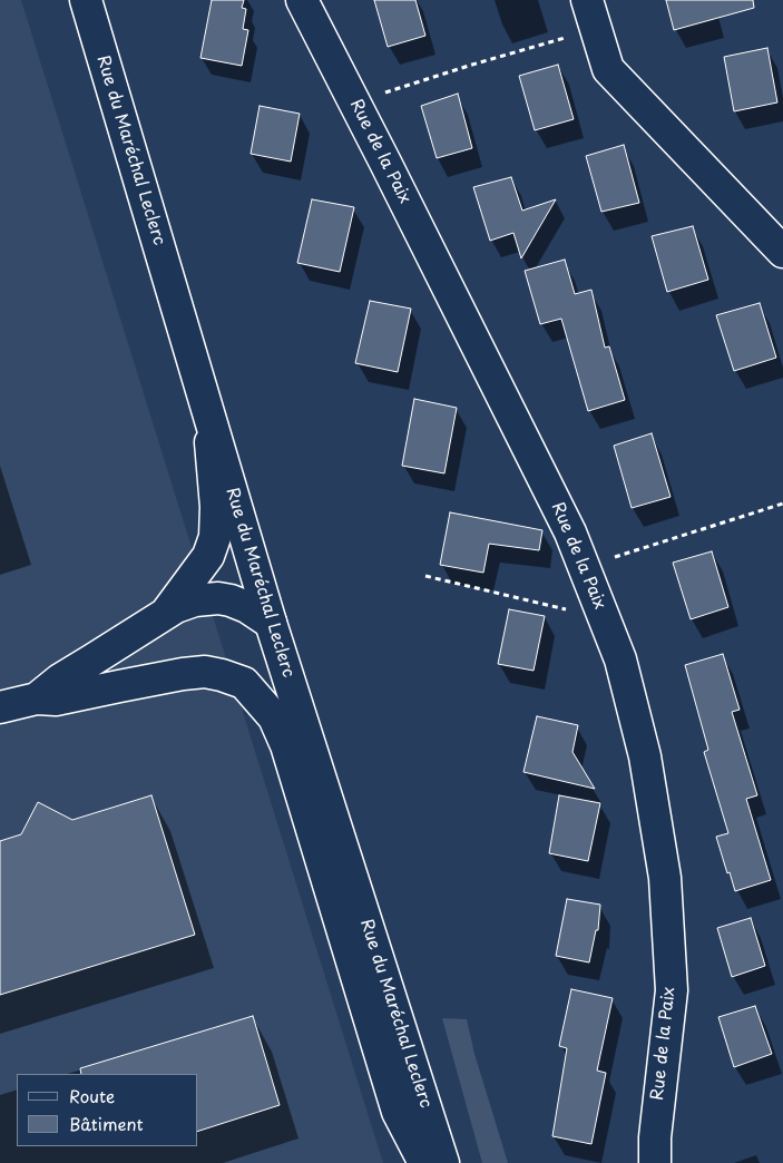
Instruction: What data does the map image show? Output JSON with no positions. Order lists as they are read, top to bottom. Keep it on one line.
{"streets":{"street":["Rue du Maréchal Leclerc","Rue de la Paix"]},"legend":["Route","Bâtiment"]}
